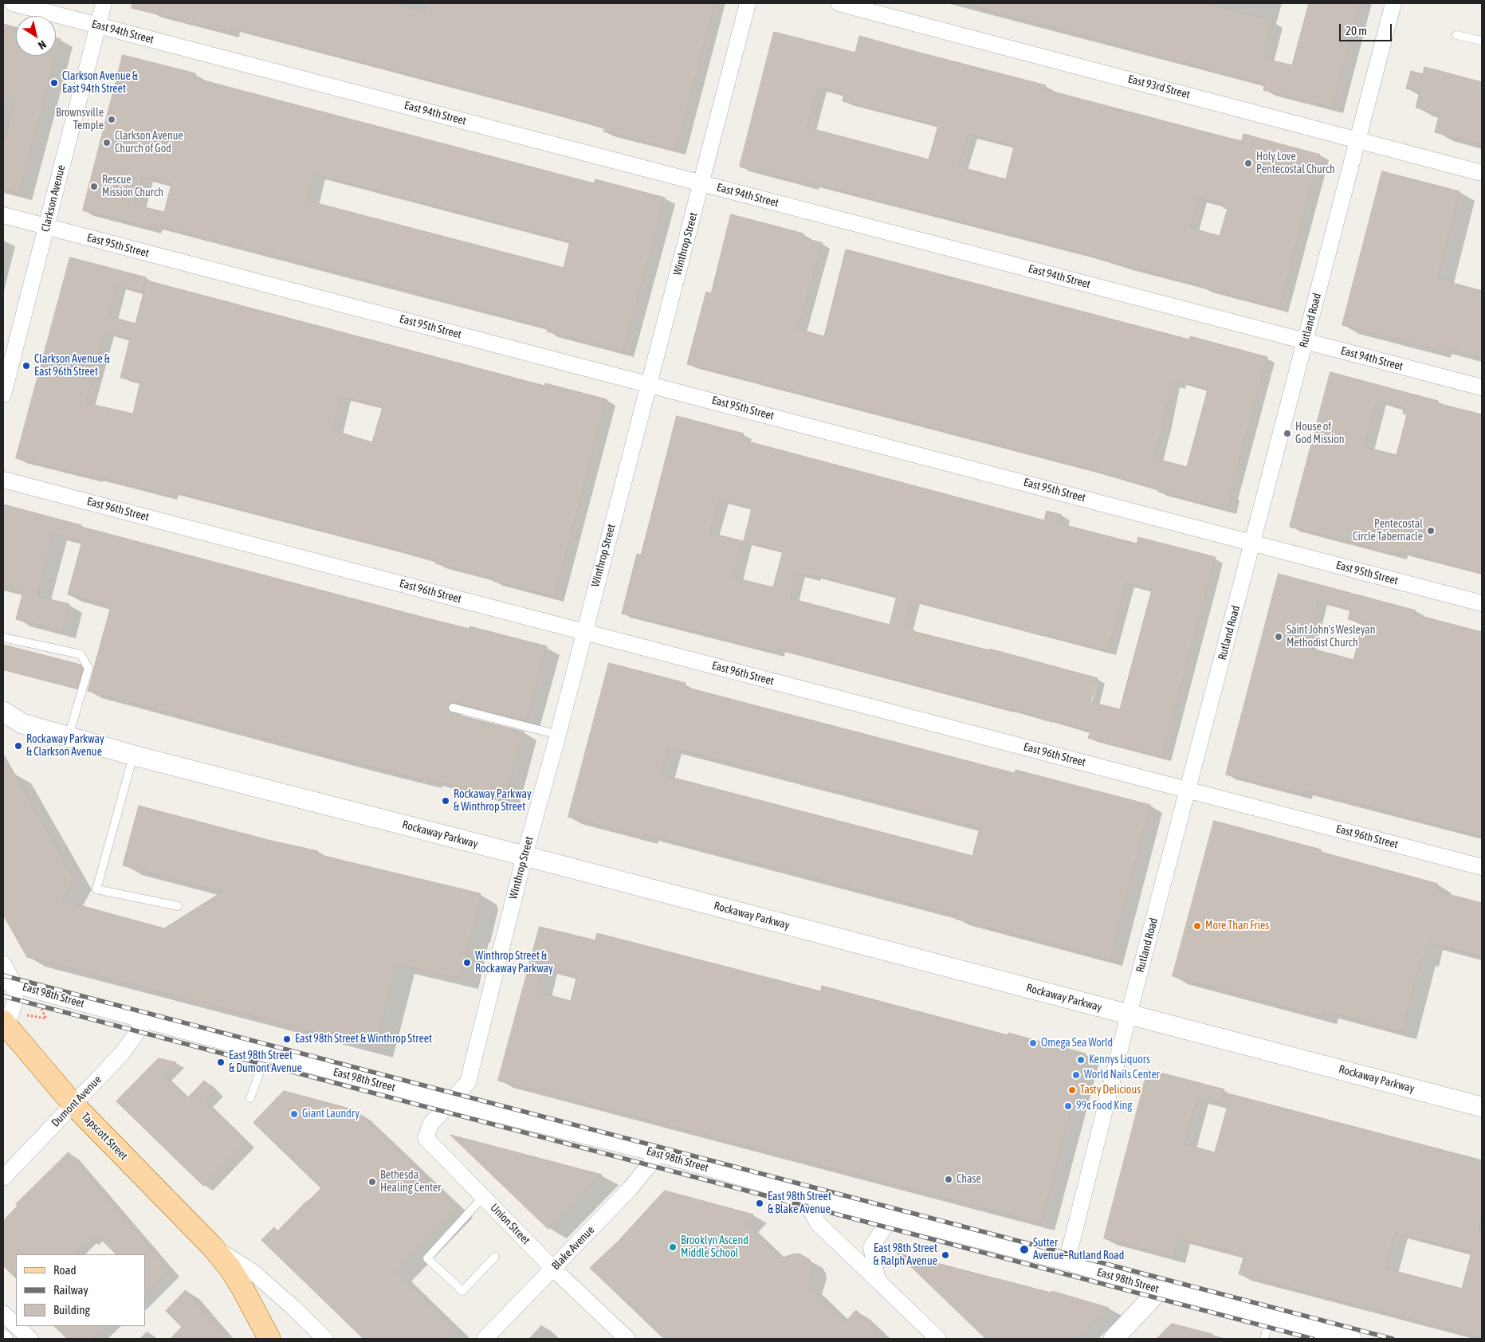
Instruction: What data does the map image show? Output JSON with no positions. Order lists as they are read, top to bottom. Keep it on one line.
{"streets":{"main road":["Tapscott Street"],"street":["East 94th Street","East 93rd Street","Clarkson Avenue","Winthrop Street","East 95th Street","Rutland Road","East 96th Street","Rockaway Parkway","East 98th Street","Dumont Avenue","Union Street","Blake Avenue"]},"crossings":[["East 94th Street","Clarkson Avenue"],["East 94th Street","Winthrop Street"],["East 94th Street","Rutland Road"],["East 93rd Street","Rutland Road"],["Clarkson Avenue","East 95th Street"],["Winthrop Street","East 95th Street"],["Winthrop Street","East 96th Street"],["Winthrop Street","Rockaway Parkway"],["Winthrop Street","East 98th Street"],["Winthrop Street","Union Street"],["East 95th Street","Rutland Road"],["Rutland Road","East 96th Street"],["Rutland Road","Rockaway Parkway"],["Rutland Road","East 98th Street"],["East 98th Street","Dumont Avenue"],["East 98th Street","Union Street"],["East 98th Street","Blake Avenue"],["Dumont Avenue","Tapscott Street"],["Union Street","Blake Avenue"]],"places":["Clarkson Avenue & East 94th Street","Brownsville Temple","Clarkson Avenue Church of God","Holy Love Pentecostal Church","Rescue Mission Church","Clarkson Avenue & East 96th Street","House of God Mission","Pentecostal Circle Tabernacle","Saint John's Wesleyan Methodist Church","Rockaway Parkway & Clarkson Avenue","Rockaway Parkway & Winthrop Street","More Than Fries","Winthrop Street & Rockaway Parkway","East 98th Street & Winthrop Street","Omega Sea World","Kennys Liquors","East 98th Street & Dumont Avenue","World Nails Center","Tasty Delicious","99¢ Food King","Giant Laundry","Chase","Bethesda Healing Center","East 98th Street & Blake Avenue","Brooklyn Ascend Middle School","Sutter Avenue–Rutland Road","East 98th Street & Ralph Avenue"],"legend":["Road","Railway","Building"],"scale_bar":"20 m","north":"bottom right"}
